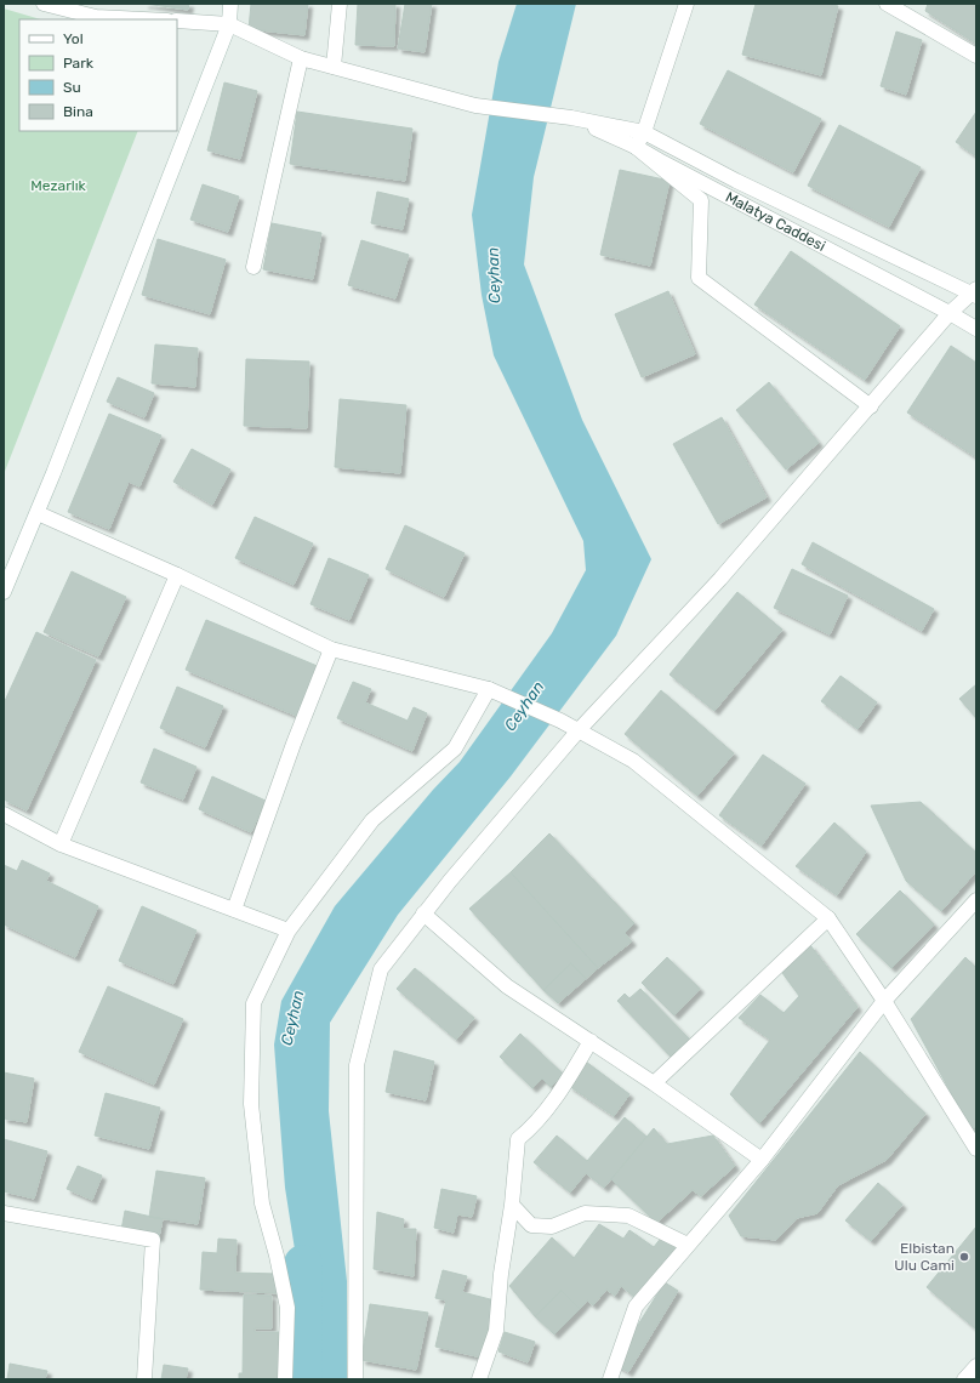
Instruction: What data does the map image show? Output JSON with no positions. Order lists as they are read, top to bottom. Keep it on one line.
{"streets":{"street":["Malatya Caddesi"]},"water":["Ceyhan"],"parks":["Mezarlık"],"places":["Elbistan Ulu Cami"],"legend":["Yol","Park","Su","Bina"]}
